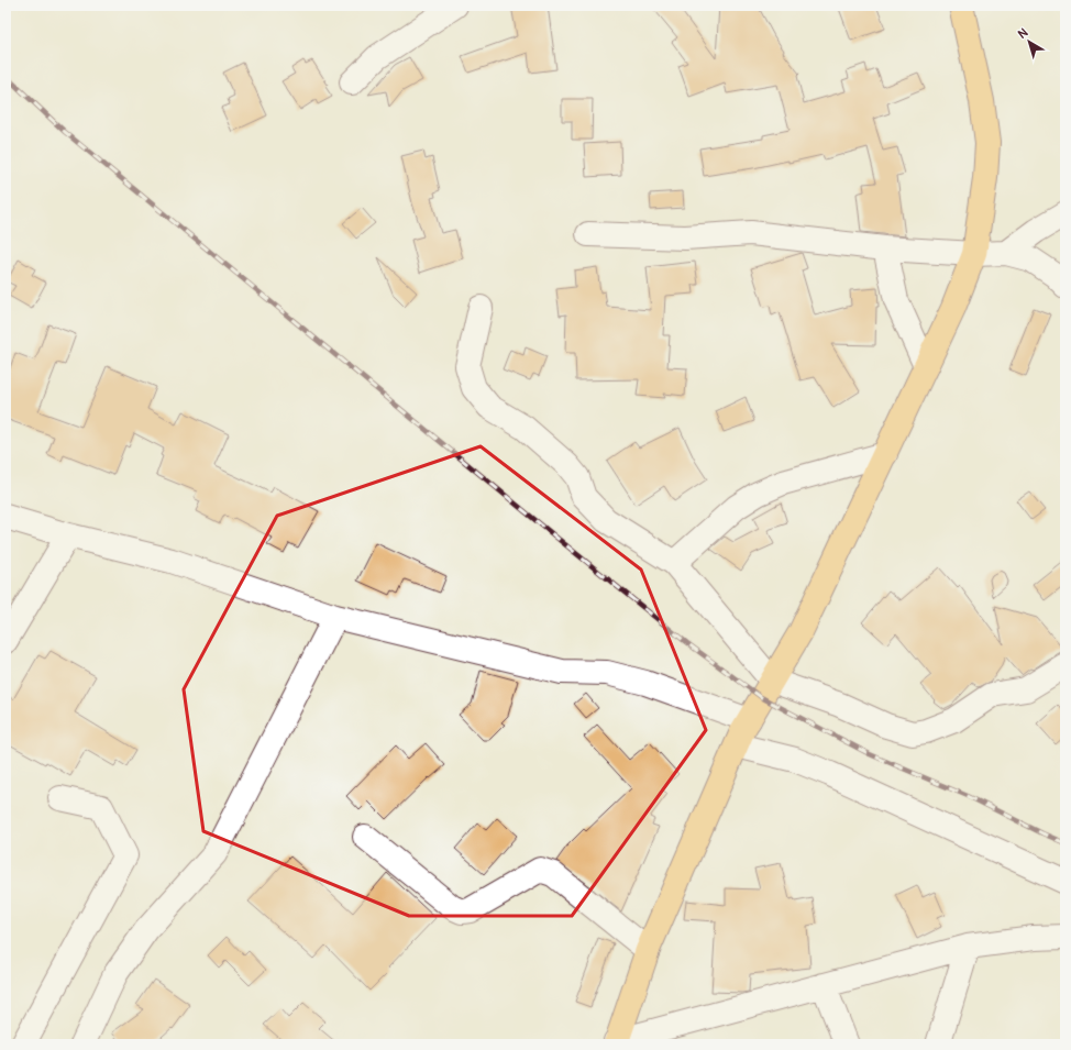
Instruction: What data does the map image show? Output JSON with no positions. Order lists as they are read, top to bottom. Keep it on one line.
{"north":"top left"}
